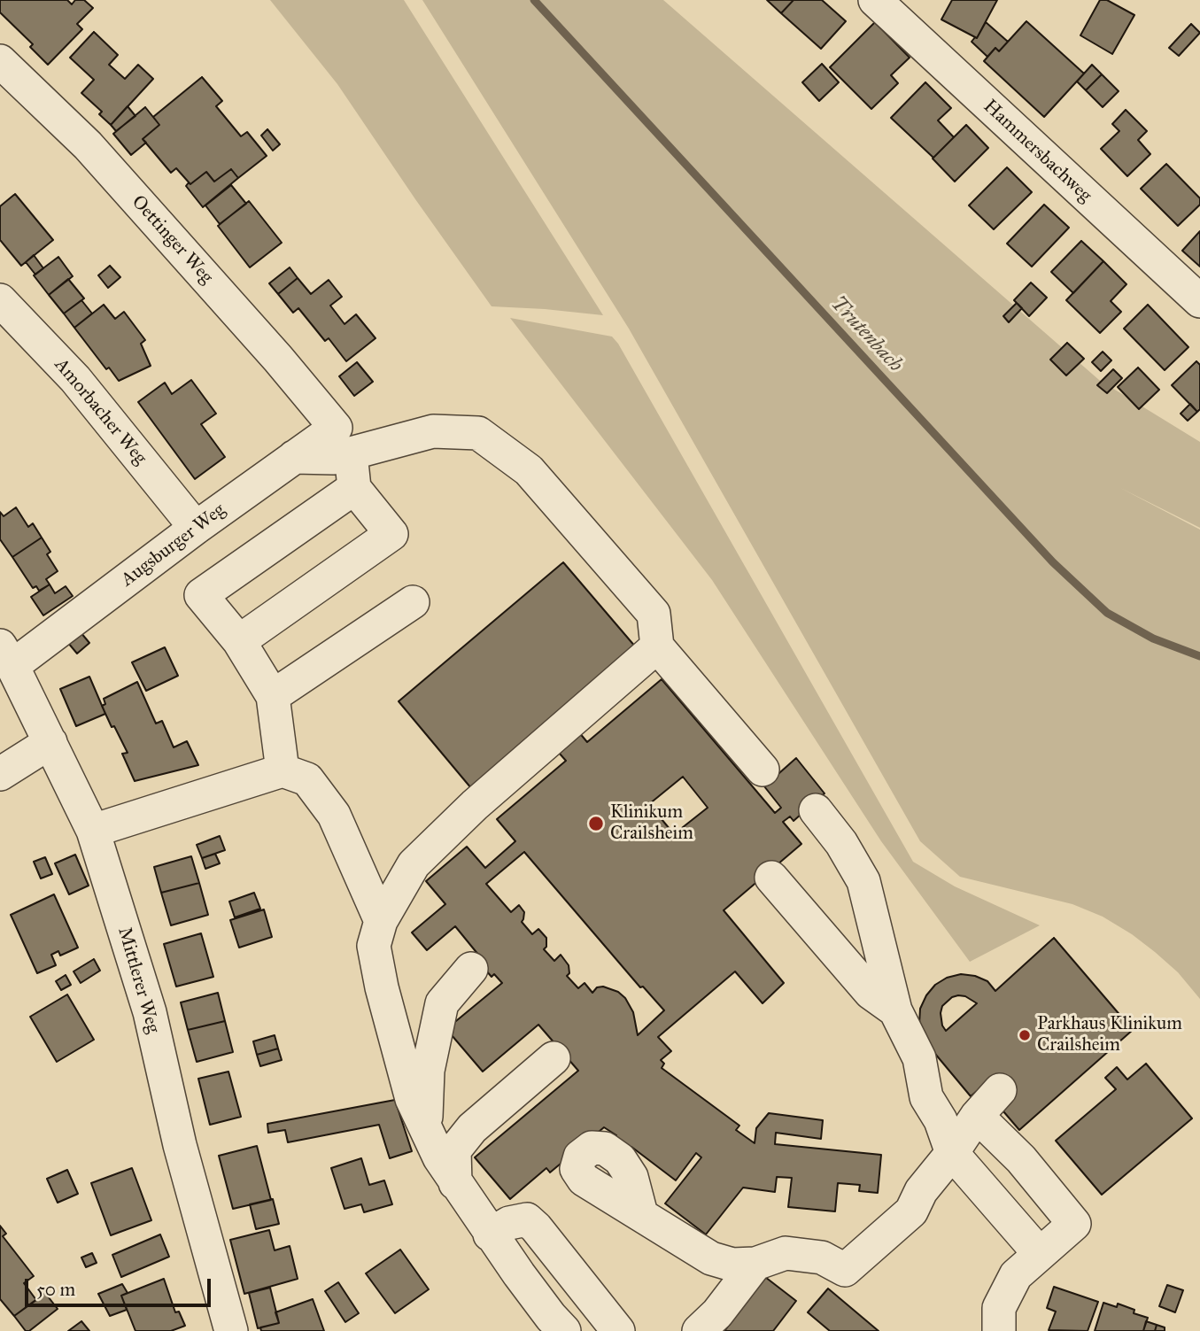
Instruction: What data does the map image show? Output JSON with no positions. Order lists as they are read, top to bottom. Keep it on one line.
{"streets":{"street":["Hammersbachweg","Oettinger Weg","Amorbacher Weg","Augsburger Weg","Mittlerer Weg"]},"crossings":[["Oettinger Weg","Augsburger Weg"],["Amorbacher Weg","Augsburger Weg"],["Augsburger Weg","Mittlerer Weg"]],"water":["Trutenbach"],"places":["Klinikum Crailsheim","Parkhaus Klinikum Crailsheim"],"scale_bar":"50 m"}
